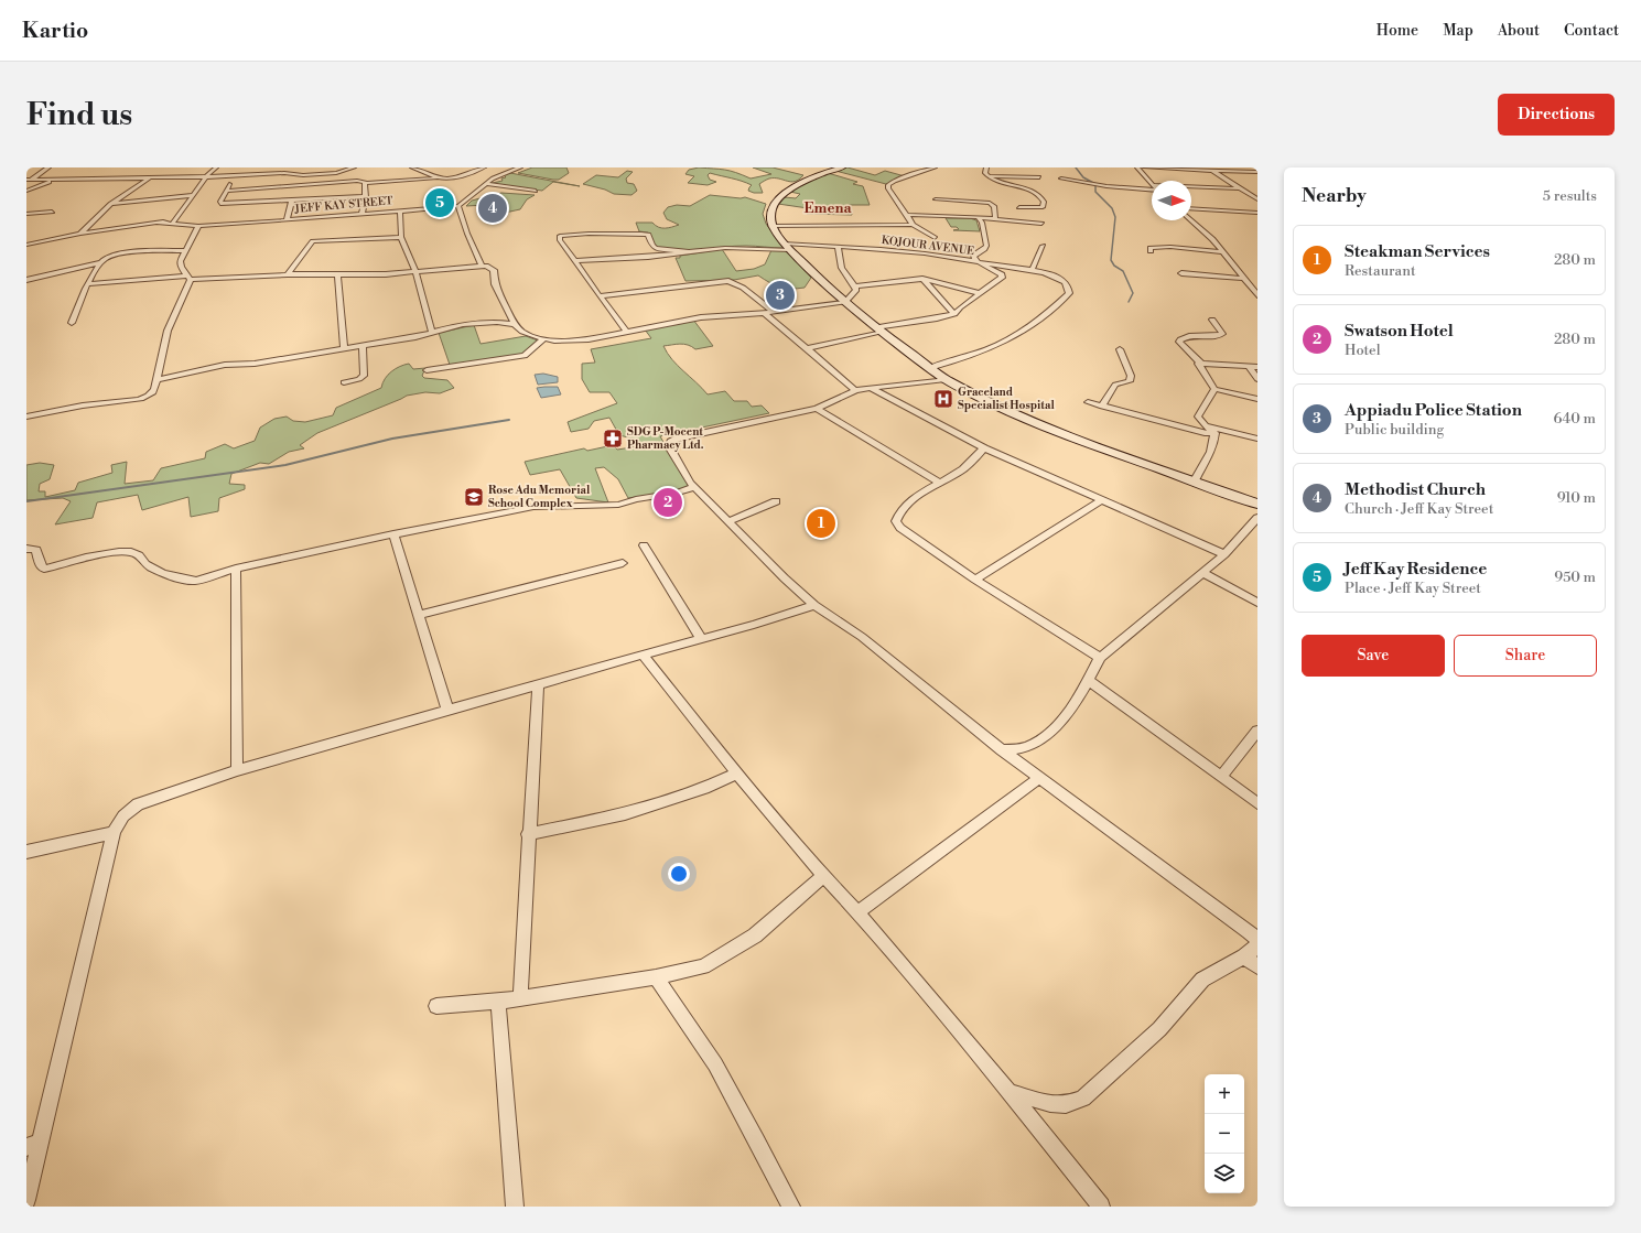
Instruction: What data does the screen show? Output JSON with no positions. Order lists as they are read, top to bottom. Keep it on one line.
{"streets":{"street":["JEFF KAY STREET","KOJOUR AVENUE"]},"districts":["Emena"],"places":{"hospital":["Graceland Specialist Hospital"],"pharmacy":["SDG P-Mocent Pharmacy Ltd."],"school or university":["Rose Adu Memorial School Complex"]},"north":"right","page":{"header":"Kartio","nav":["Home","Map","About","Contact"],"buttons":["Directions",["Save","Share"]],"title":"Find us","heading":["Nearby","5 results"],"pins":["5","4","3","2","1"],"list":[{"mark":"1","name":"Steakman Services","note":"Restaurant","value":"280 m"},{"mark":"2","name":"Swatson Hotel","note":"Hotel","value":"280 m"},{"mark":"3","name":"Appiadu Police Station","note":"Public building","value":"640 m"},{"mark":"4","name":"Methodist Church","note":"Church · Jeff Kay Street","value":"910 m"},{"mark":"5","name":"Jeff Kay Residence","note":"Place · Jeff Kay Street","value":"950 m"}],"map_buttons":["+","−"]}}
